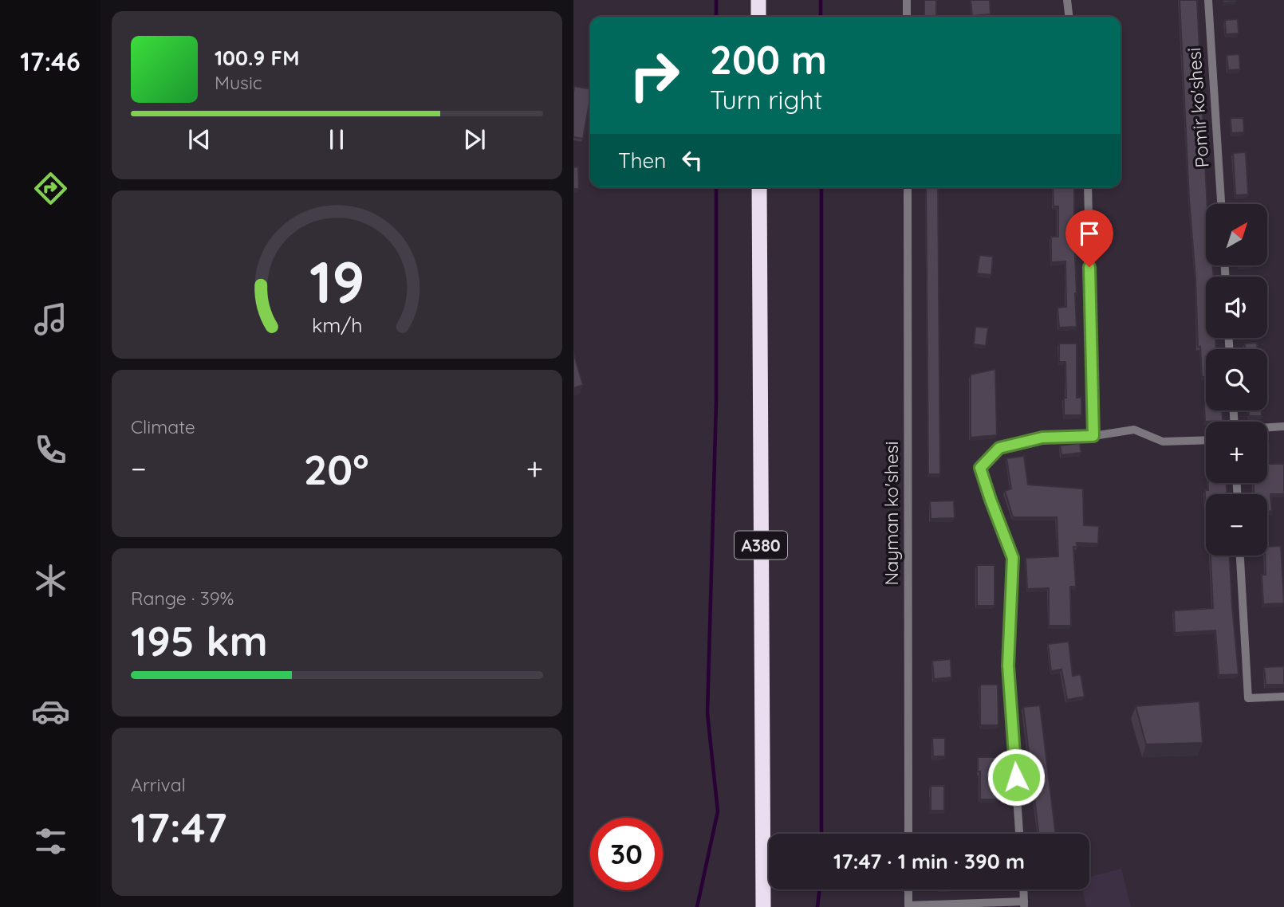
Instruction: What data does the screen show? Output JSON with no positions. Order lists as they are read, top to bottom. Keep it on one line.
{"streets":{"highway":["A380"],"street":["Pomir ko'shesi","Nayman ko'shesi"]},"north":"top right","page":{"tabs":"17:46","turn":["200 m","Turn right"],"song":["100.9 FM","Music"],"then":"Then","map_buttons":["+","−"],"tile":["Climate",["Range · 39%","195 km"],["Arrival","17:47"]],"heat":["−","20°","+"],"limit":"30","trip":"17:47 · 1 min · 390 m","gauge":["19","km/h"]}}
